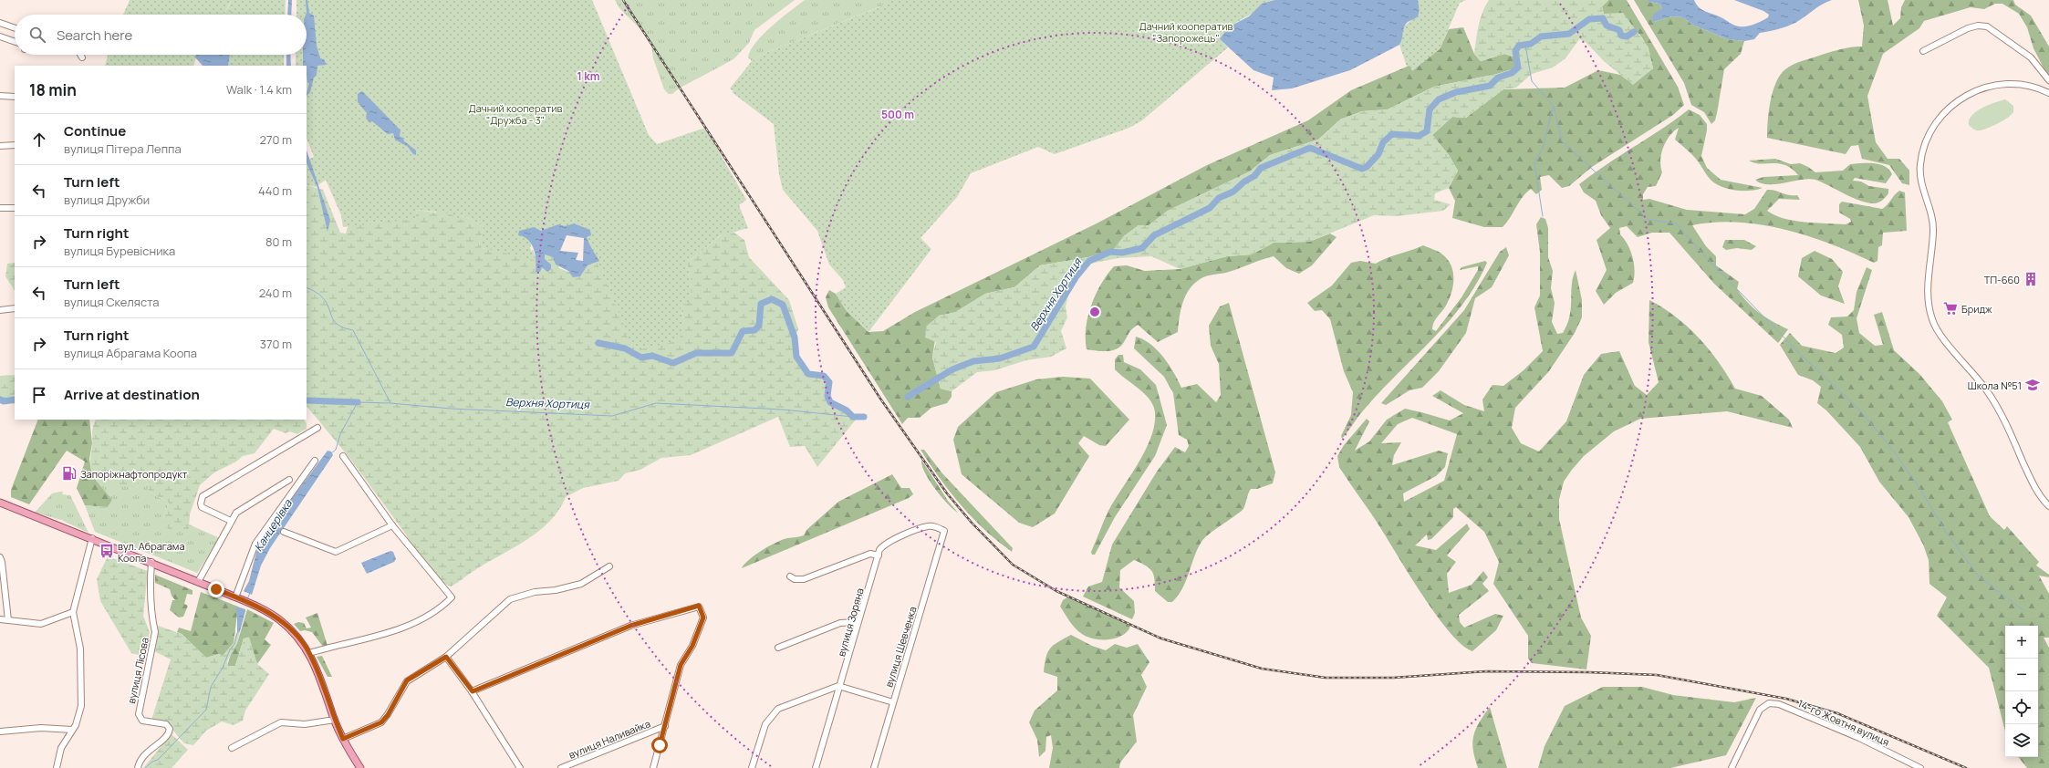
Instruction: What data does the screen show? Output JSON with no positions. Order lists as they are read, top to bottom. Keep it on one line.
{"streets":{"street":["вулиця Зоряна","вулиця Шевченка","вулиця Лісова","14-го Жовтня вулиця","вулиця Наливайка"]},"crossings":[["вулиця Зоряна","вулиця Шевченка"]],"water":["Верхня Хортиця","Канцерівка"],"parks":["Дачний кооператив \"Запорожець\"","Дачний кооператив \"Дружба - 3\""],"places":{"building":["ТП-660"],"supermarket":["Бридж"],"school or university":["Школа №51"],"fuel station":["Запоріжнафтопродукт"],"bus stop":["вул. Абрагама Коопа"]},"page":{"search":"Search here","heading":["18 min","Walk · 1.4 km"],"list":[["Continue","вулиця Пітера Леппа","270 m"],["Turn left","вулиця Дружби","440 m"],["Turn right","вулиця Буревісника","80 m"],["Turn left","вулиця Скеляста","240 m"],["Turn right","вулиця Абрагама Коопа","370 m"],"Arrive at destination"],"map_buttons":["+","−"]},"rings":["1 km","500 m"]}
